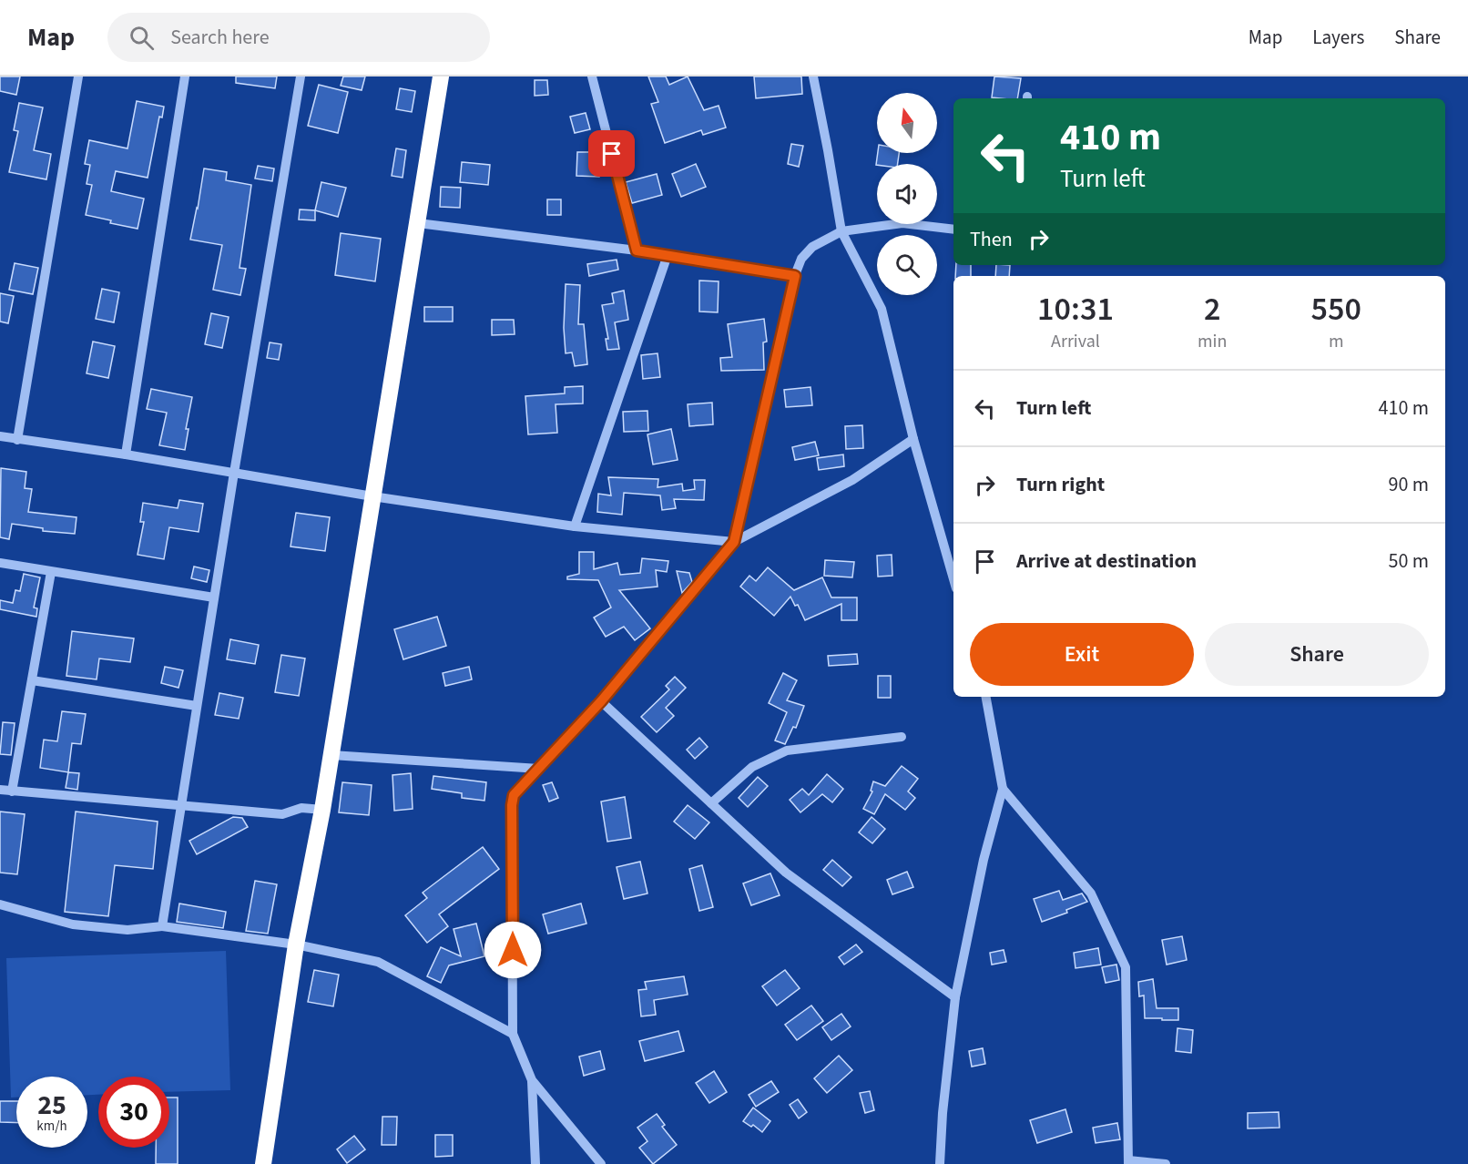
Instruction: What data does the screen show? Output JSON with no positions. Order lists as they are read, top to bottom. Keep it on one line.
{"north":"top","page":{"header":"Map","search":"Search here","nav":["Map","Layers","Share"],"turn":["410 m","Turn left"],"then":"Then","eta":["10:31","Arrival","2","min","550","m"],"list":[{"name":"Turn left","value":"410 m"},{"name":"Turn right","value":"90 m"},{"name":"Arrive at destination","value":"50 m"}],"buttons":["Exit","Share"],"speed":"25 km/h","limit":"30"}}
